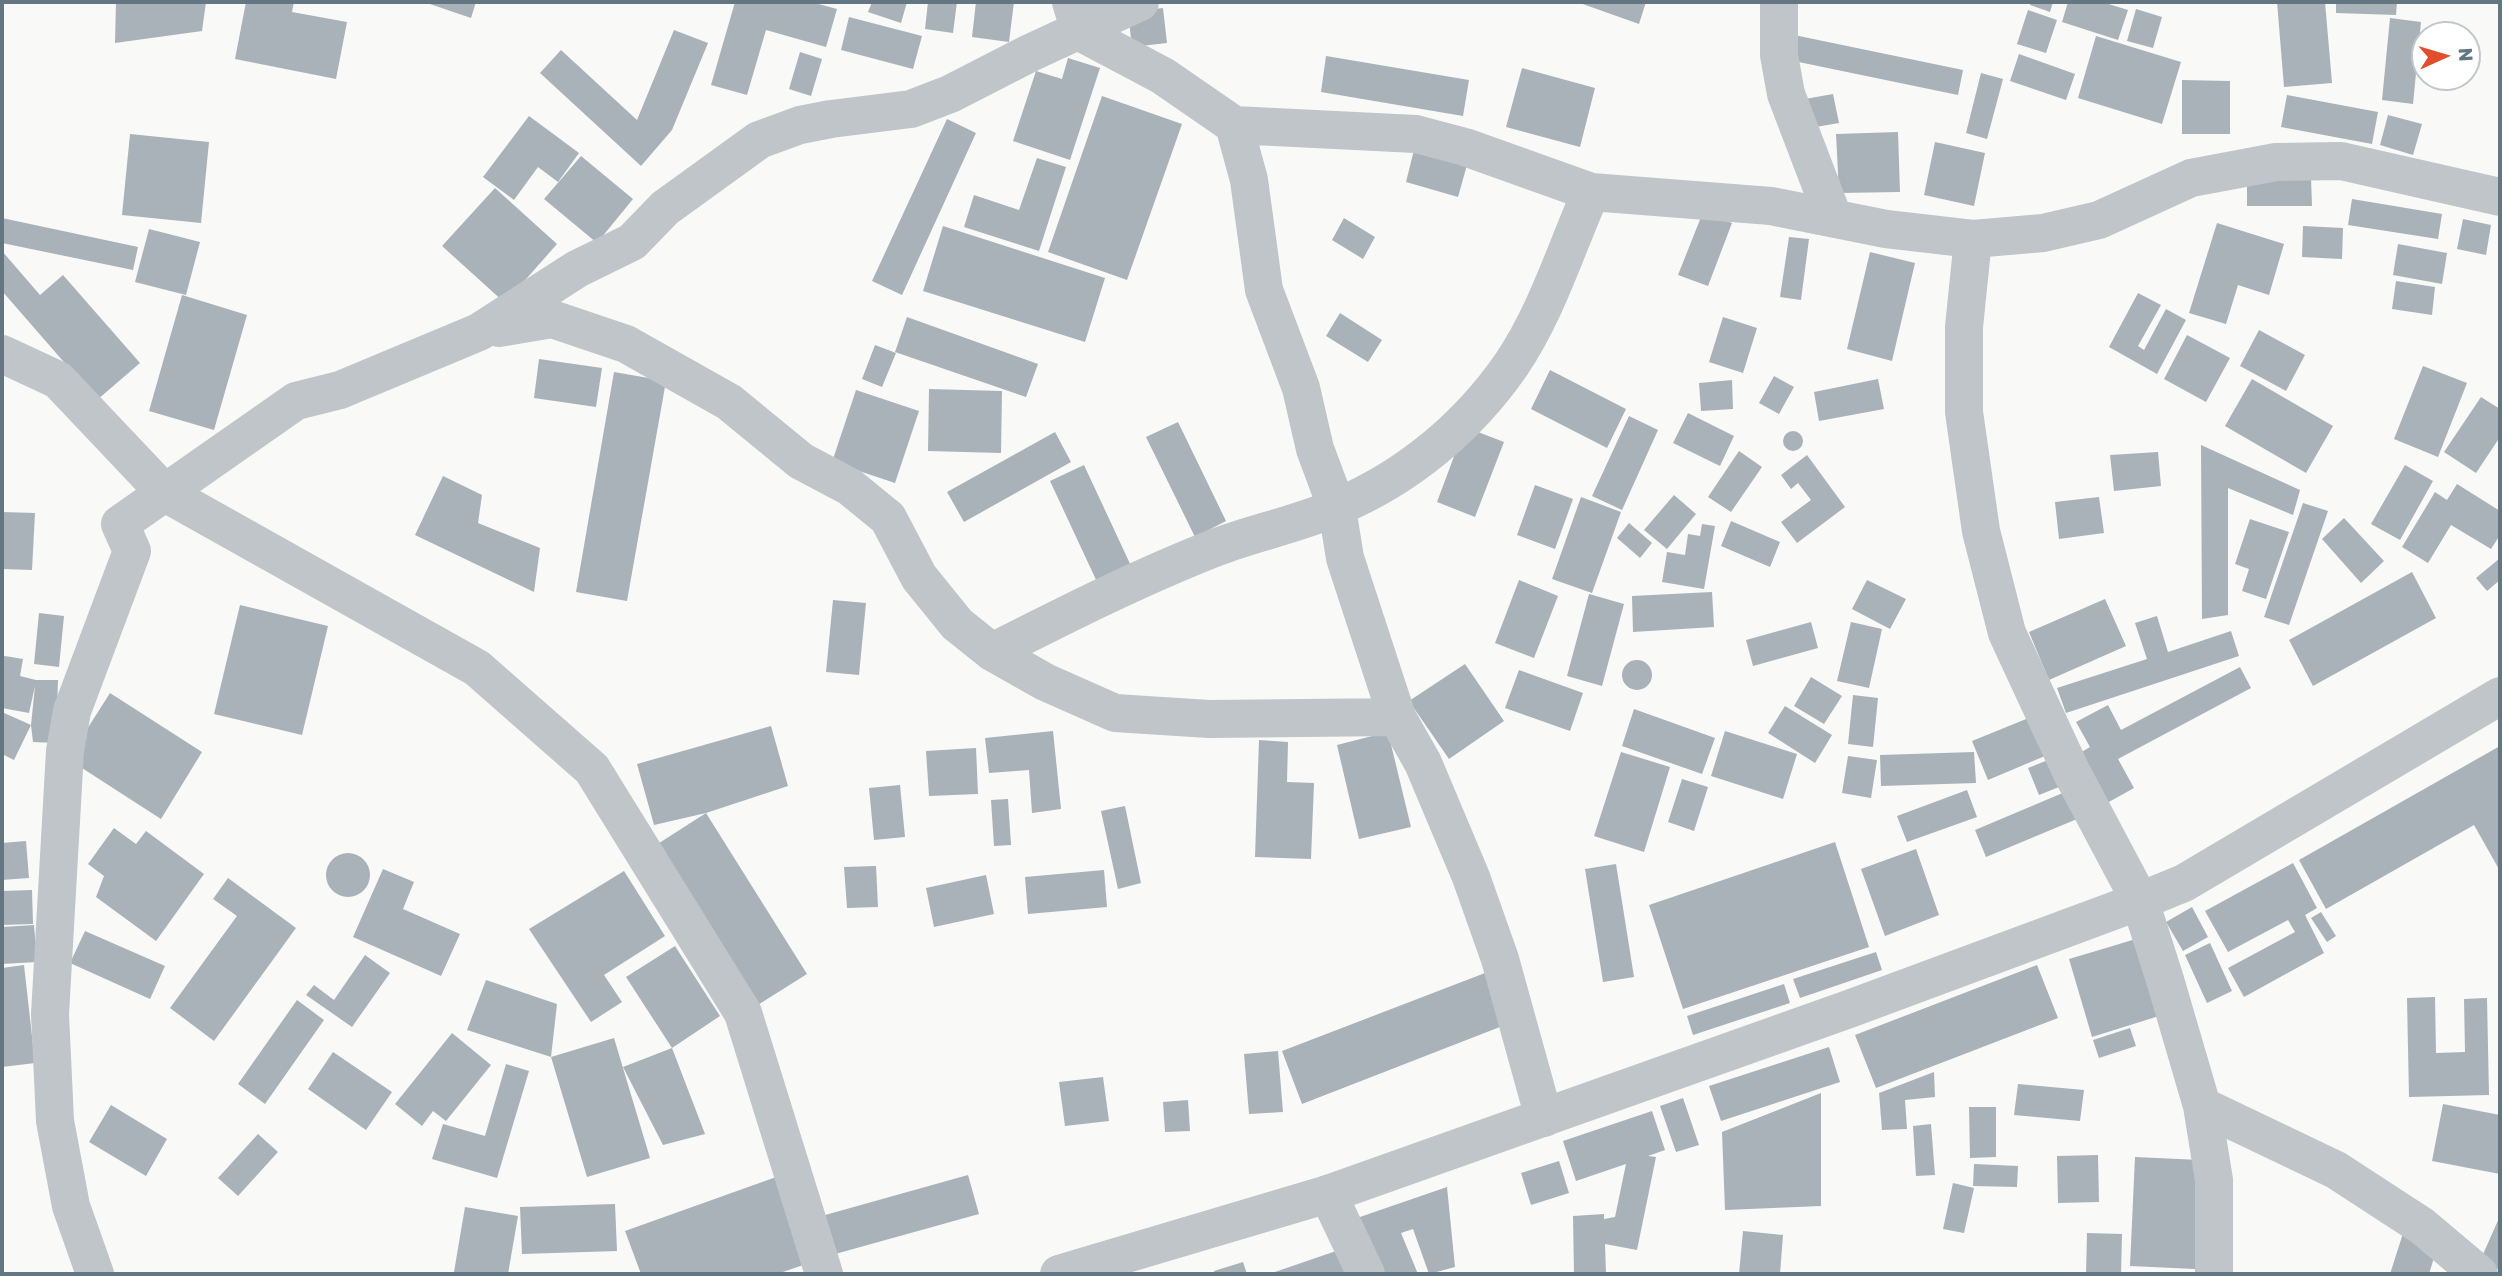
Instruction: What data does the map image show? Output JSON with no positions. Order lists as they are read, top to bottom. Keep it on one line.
{"north":"right"}
